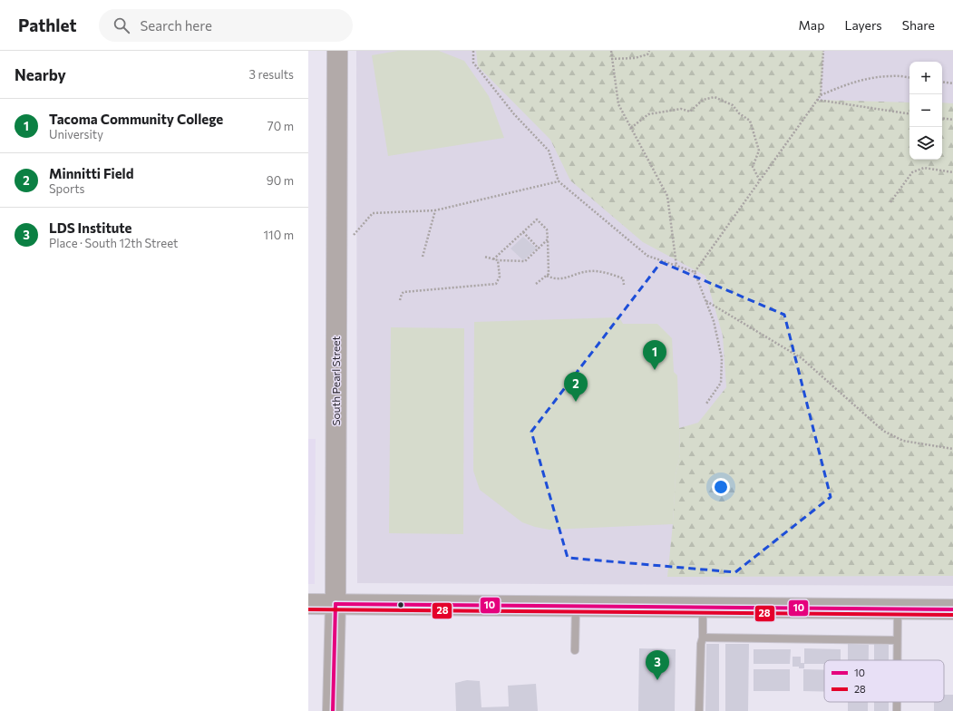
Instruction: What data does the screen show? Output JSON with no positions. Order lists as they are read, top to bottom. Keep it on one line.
{"streets":{"street":["South Pearl Street"]},"lines":["transit line 10","transit line 28"],"legend":["10","28"],"page":{"header":"Pathlet","search":"Search here","nav":["Map","Layers","Share"],"heading":["Nearby","3 results"],"map_buttons":["+","−"],"list":[{"mark":"1","name":"Tacoma Community College","note":"University","value":"70 m"},{"mark":"2","name":"Minnitti Field","note":"Sports","value":"90 m"},{"mark":"3","name":"LDS Institute","note":"Place · South 12th Street","value":"110 m"}],"pins":["1","2","3"]}}
